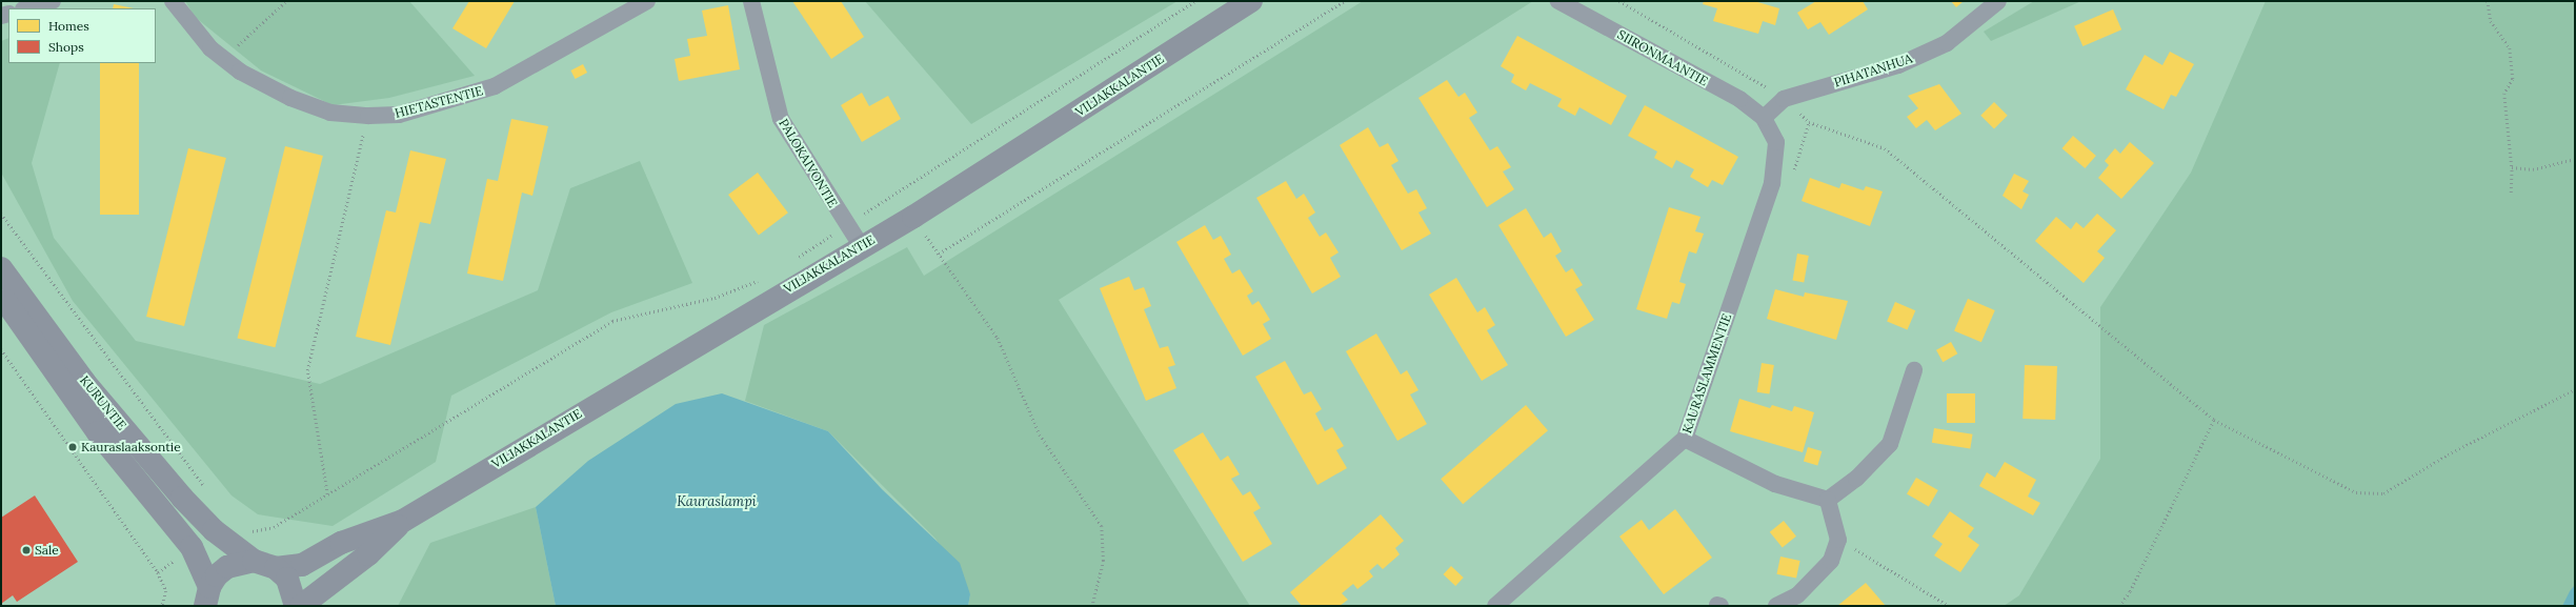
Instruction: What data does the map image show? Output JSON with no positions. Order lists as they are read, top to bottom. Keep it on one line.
{"streets":{"main road":["VILJAKKALANTIE","KURUNTIE"],"street":["SIIRONMAANTIE","PIHATANHUA","HIETASTENTIE","PALOKAIVONTIE","KAURASLAMMENTIE"]},"crossings":[["SIIRONMAANTIE","PIHATANHUA"],["SIIRONMAANTIE","KAURASLAMMENTIE"],["PIHATANHUA","KAURASLAMMENTIE"],["VILJAKKALANTIE","PALOKAIVONTIE"]],"water":["Kauraslampi"],"places":["Kauraslaaksontie","Sale"],"legend":["Homes","Shops"]}
